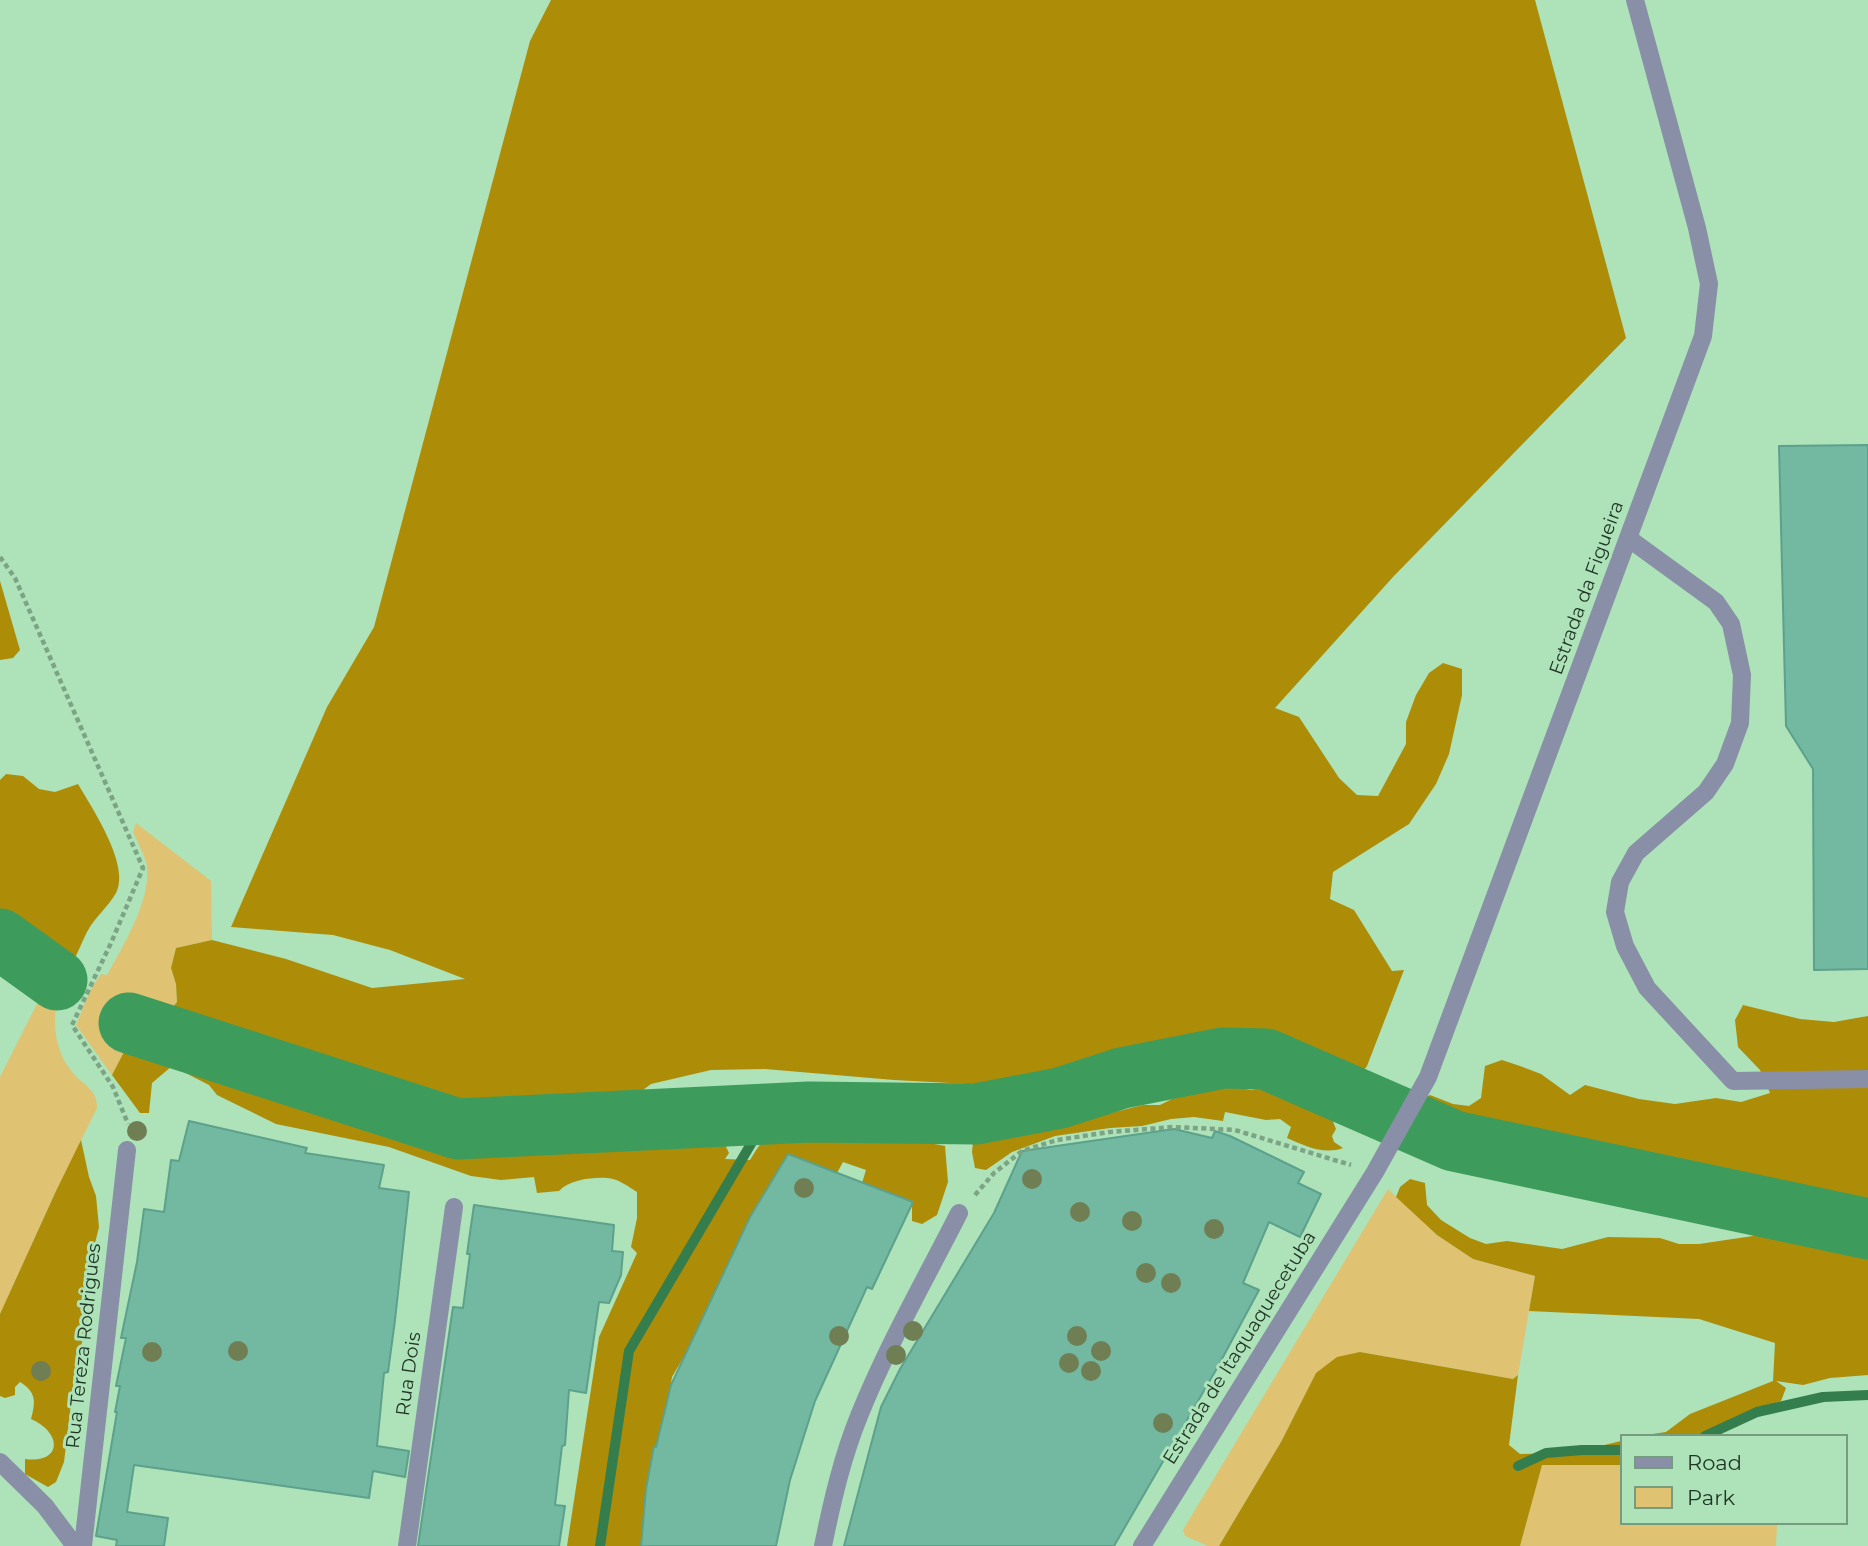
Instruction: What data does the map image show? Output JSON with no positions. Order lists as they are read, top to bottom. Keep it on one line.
{"streets":{"street":["Estrada da Figueira","Rua Tereza Rodrigues","Estrada de Itaquaquecetuba","Rua Dois"]},"crossings":[["Estrada da Figueira","Estrada de Itaquaquecetuba"]],"legend":["Road","Park"]}
